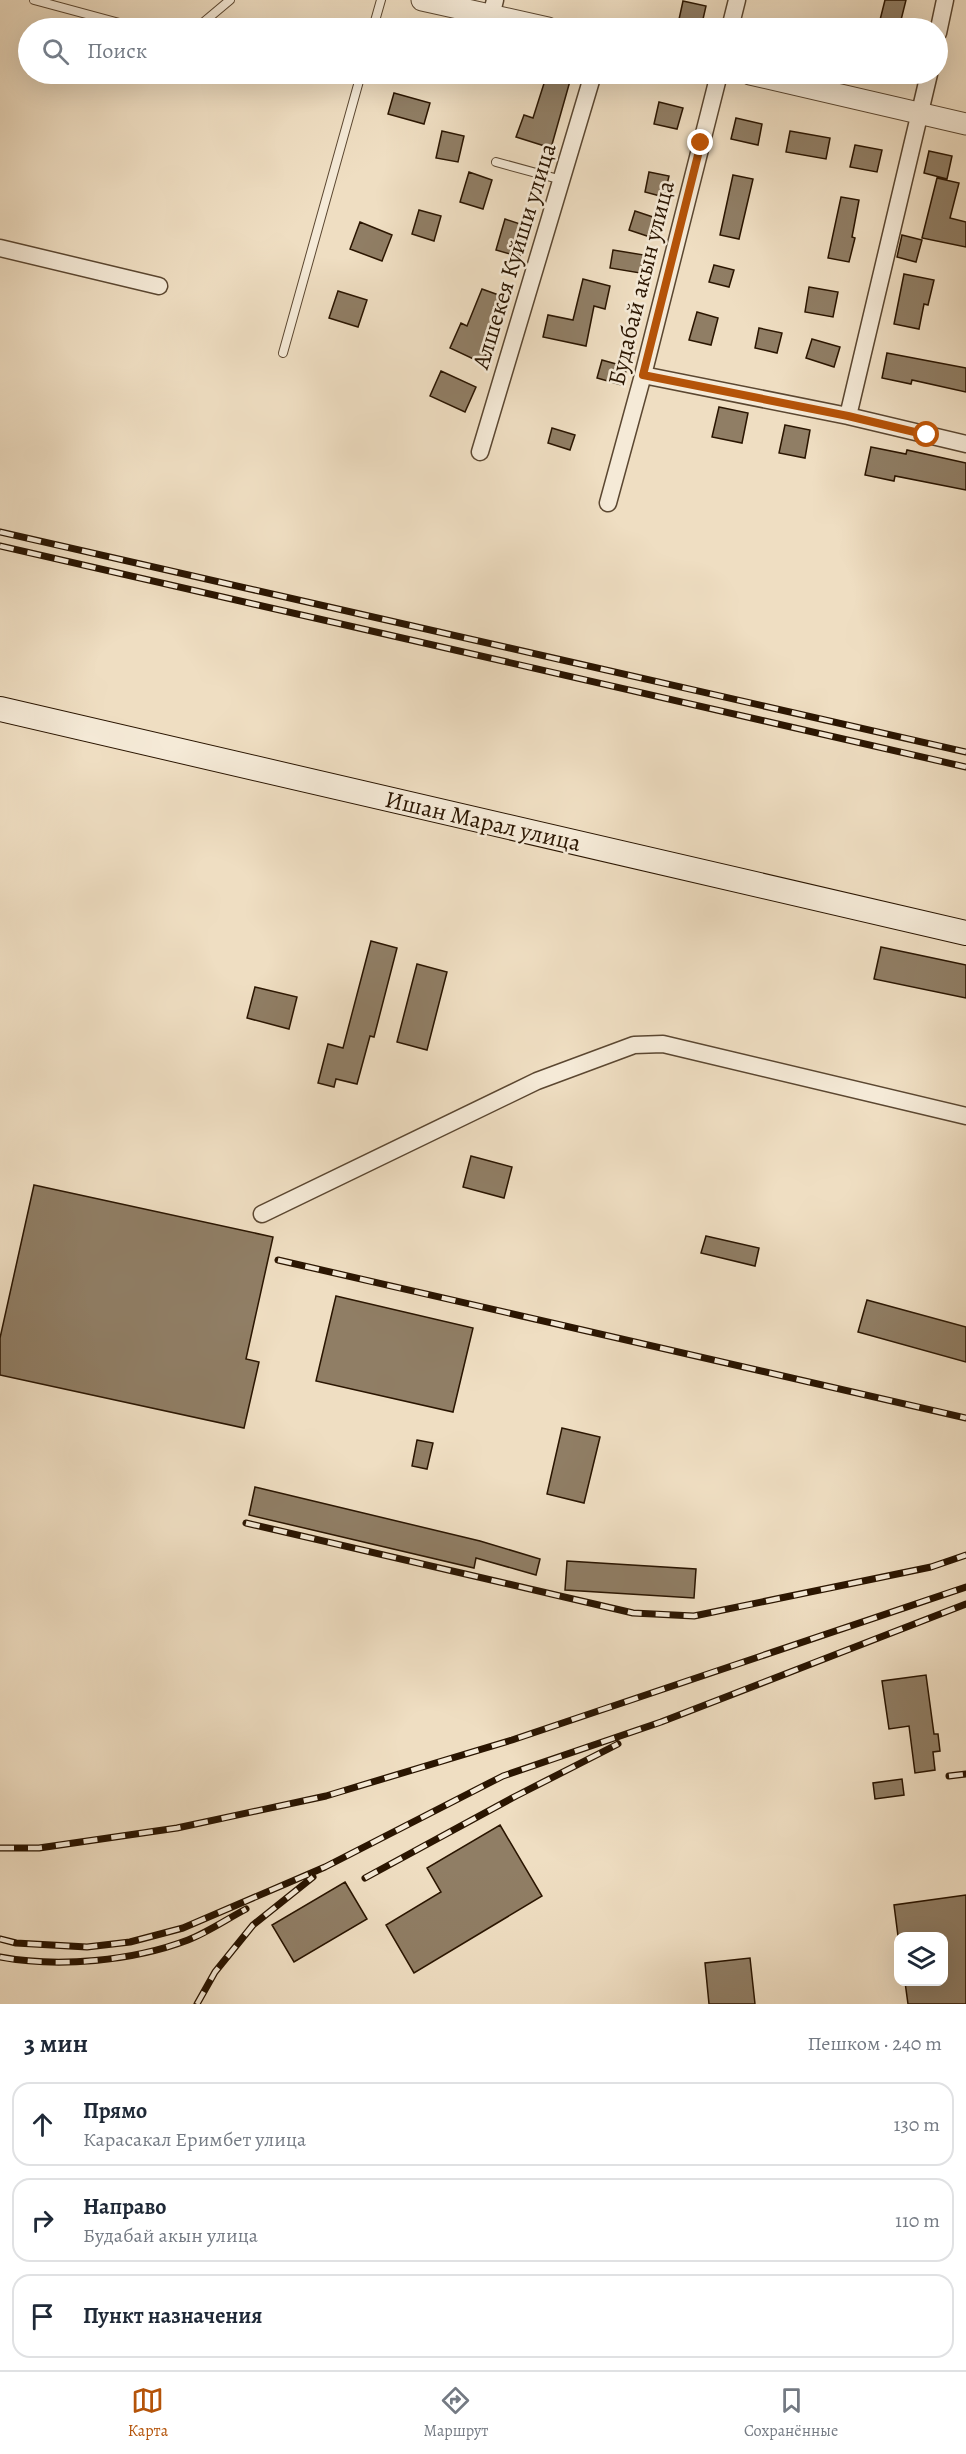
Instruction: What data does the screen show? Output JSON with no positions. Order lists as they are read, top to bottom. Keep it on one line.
{"streets":{"main road":["Ишан Марал улица"],"street":["Алшекея Куйши улица","Будабай акын улица"]},"page":{"search":"Поиск","heading":["3 мин","Пешком · 240 m"],"list":[["Прямо","Карасакал Еримбет улица","130 m"],["Направо","Будабай акын улица","110 m"],"Пункт назначения"],"nav":["Карта","Маршрут","Сохранённые"]}}
